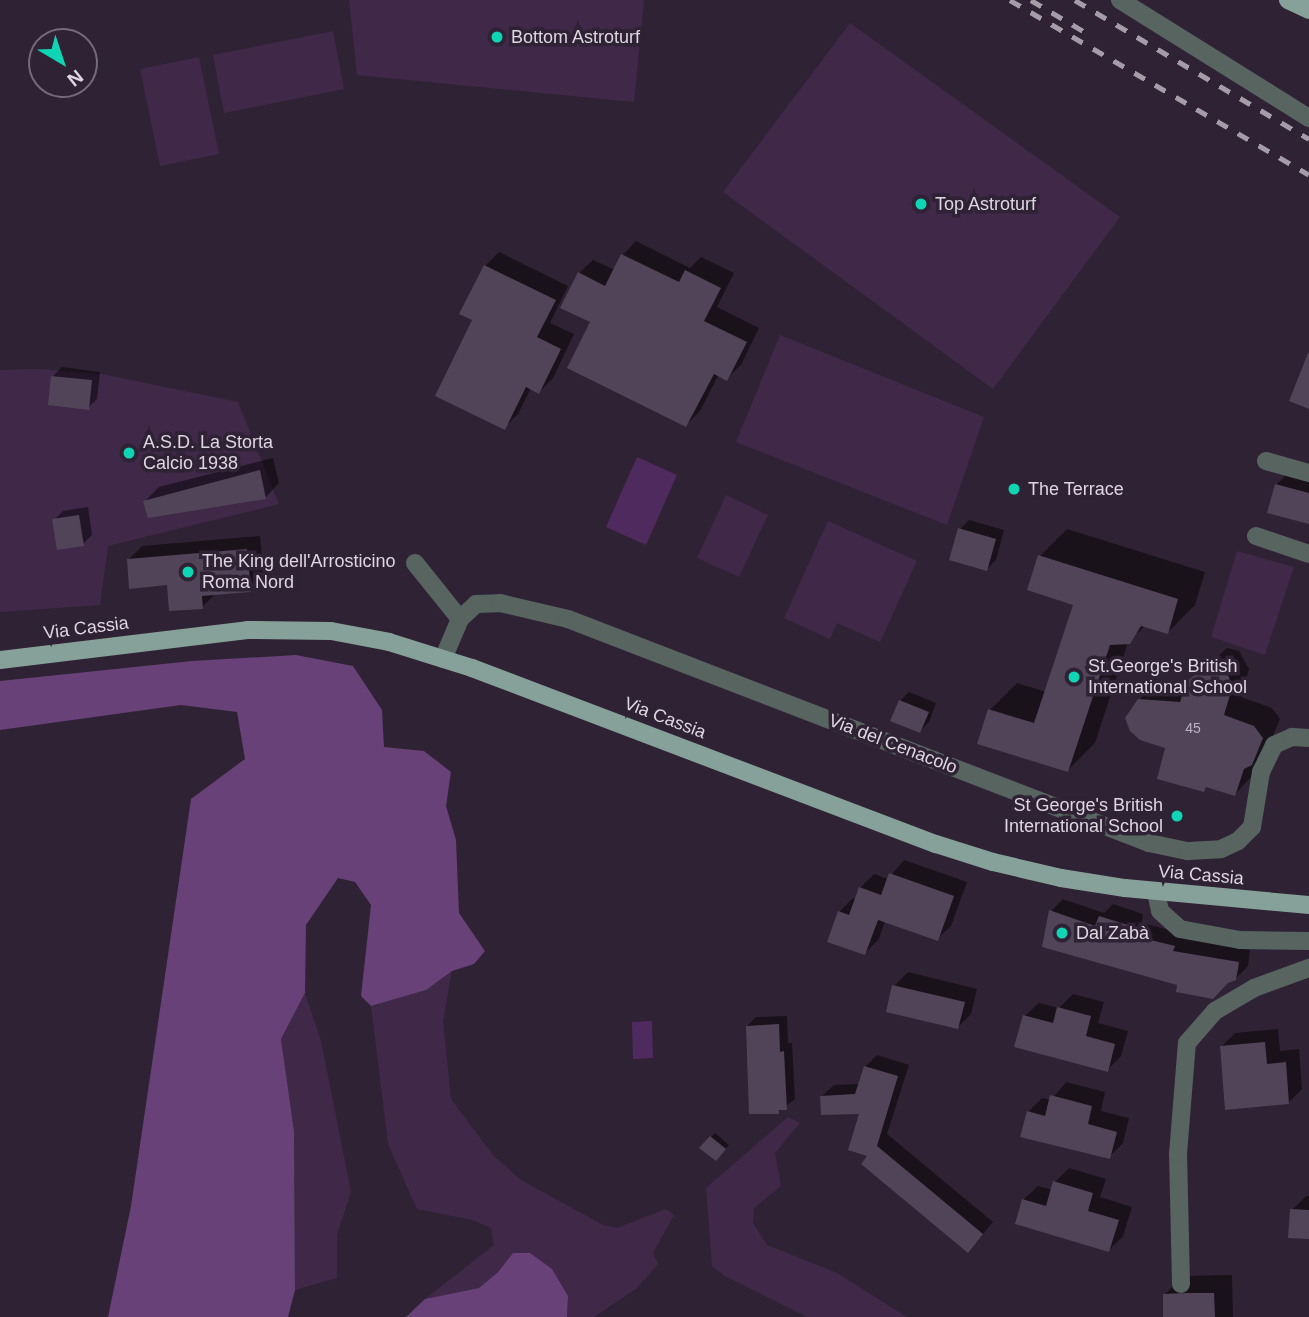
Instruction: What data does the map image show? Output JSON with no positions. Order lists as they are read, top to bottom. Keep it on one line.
{"streets":{"main road":["Via Cassia"],"street":["Via del Cenacolo"]},"places":["Bottom Astroturf","Top Astroturf","A.S.D. La Storta Calcio 1938","The Terrace","The King dell'Arrosticino Roma Nord","St.George's British International School","St George's British International School","Dal Zabà"],"house_numbers":["45"],"north":"bottom right"}
